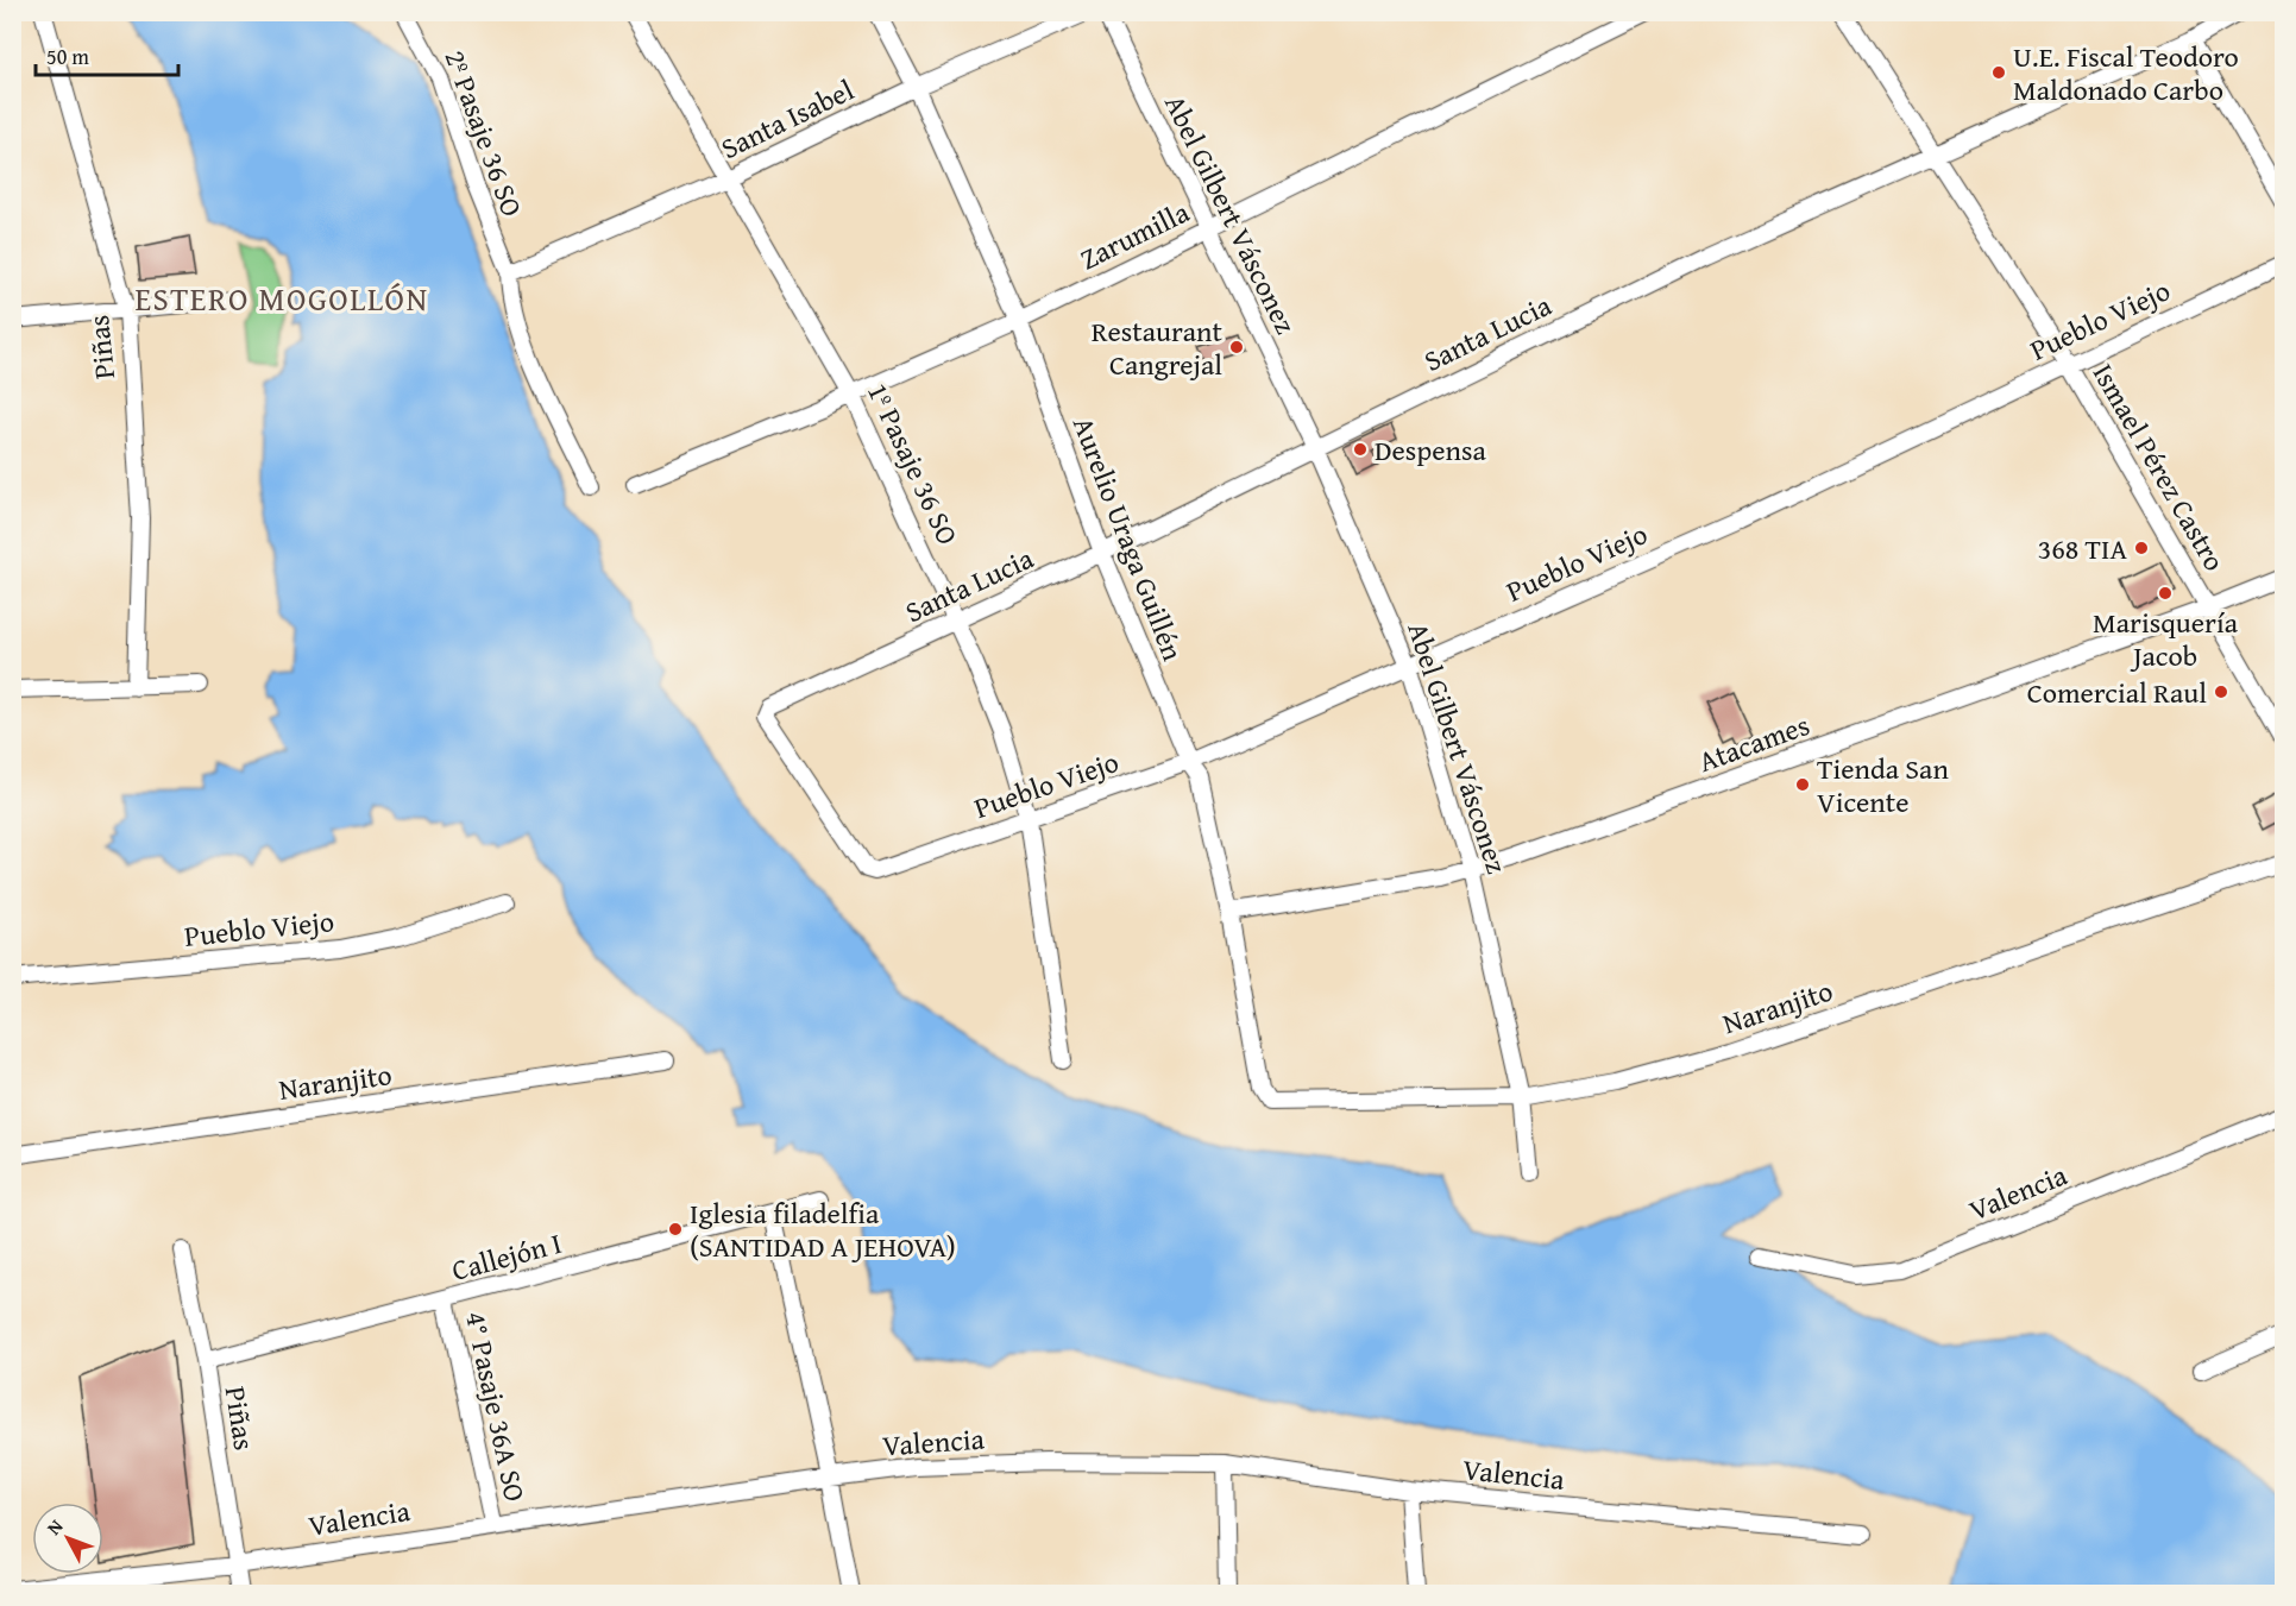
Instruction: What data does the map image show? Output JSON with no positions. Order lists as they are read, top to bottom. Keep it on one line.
{"streets":{"street":["Santa Isabel","2º Pasaje 36 SO","Abel Gilbert Vásconez","Zarumilla","Pueblo Viejo","Santa Lucia","Piñas","1º Pasaje 36 SO","Ismael Pérez Castro","Aurelio Uraga Guillén","Atacames","Naranjito","Valencia","Callejón I","4° Pasaje 36A SO"]},"crossings":[["Santa Isabel","2º Pasaje 36 SO"],["Santa Isabel","1º Pasaje 36 SO"],["Santa Isabel","Aurelio Uraga Guillén"],["Abel Gilbert Vásconez","Zarumilla"],["Abel Gilbert Vásconez","Pueblo Viejo"],["Abel Gilbert Vásconez","Santa Lucia"],["Abel Gilbert Vásconez","Atacames"],["Abel Gilbert Vásconez","Naranjito"],["Zarumilla","1º Pasaje 36 SO"],["Zarumilla","Aurelio Uraga Guillén"],["Pueblo Viejo","Santa Lucia"],["Pueblo Viejo","1º Pasaje 36 SO"],["Pueblo Viejo","Ismael Pérez Castro"],["Pueblo Viejo","Aurelio Uraga Guillén"],["Santa Lucia","1º Pasaje 36 SO"],["Santa Lucia","Ismael Pérez Castro"],["Santa Lucia","Aurelio Uraga Guillén"],["Piñas","Valencia"],["Piñas","Callejón I"],["Ismael Pérez Castro","Atacames"],["Aurelio Uraga Guillén","Atacames"],["Aurelio Uraga Guillén","Naranjito"],["Valencia","4° Pasaje 36A SO"],["Callejón I","4° Pasaje 36A SO"]],"districts":["ESTERO MOGOLLÓN"],"places":["U.E. Fiscal Teodoro Maldonado Carbo","Restaurant Cangrejal","Despensa","368 TIA","Marisquería Jacob","Comercial Raul","Tienda San Vicente","Iglesia filadelfia (SANTIDAD A JEHOVA)"],"scale_bar":"50 m","north":"top left"}
